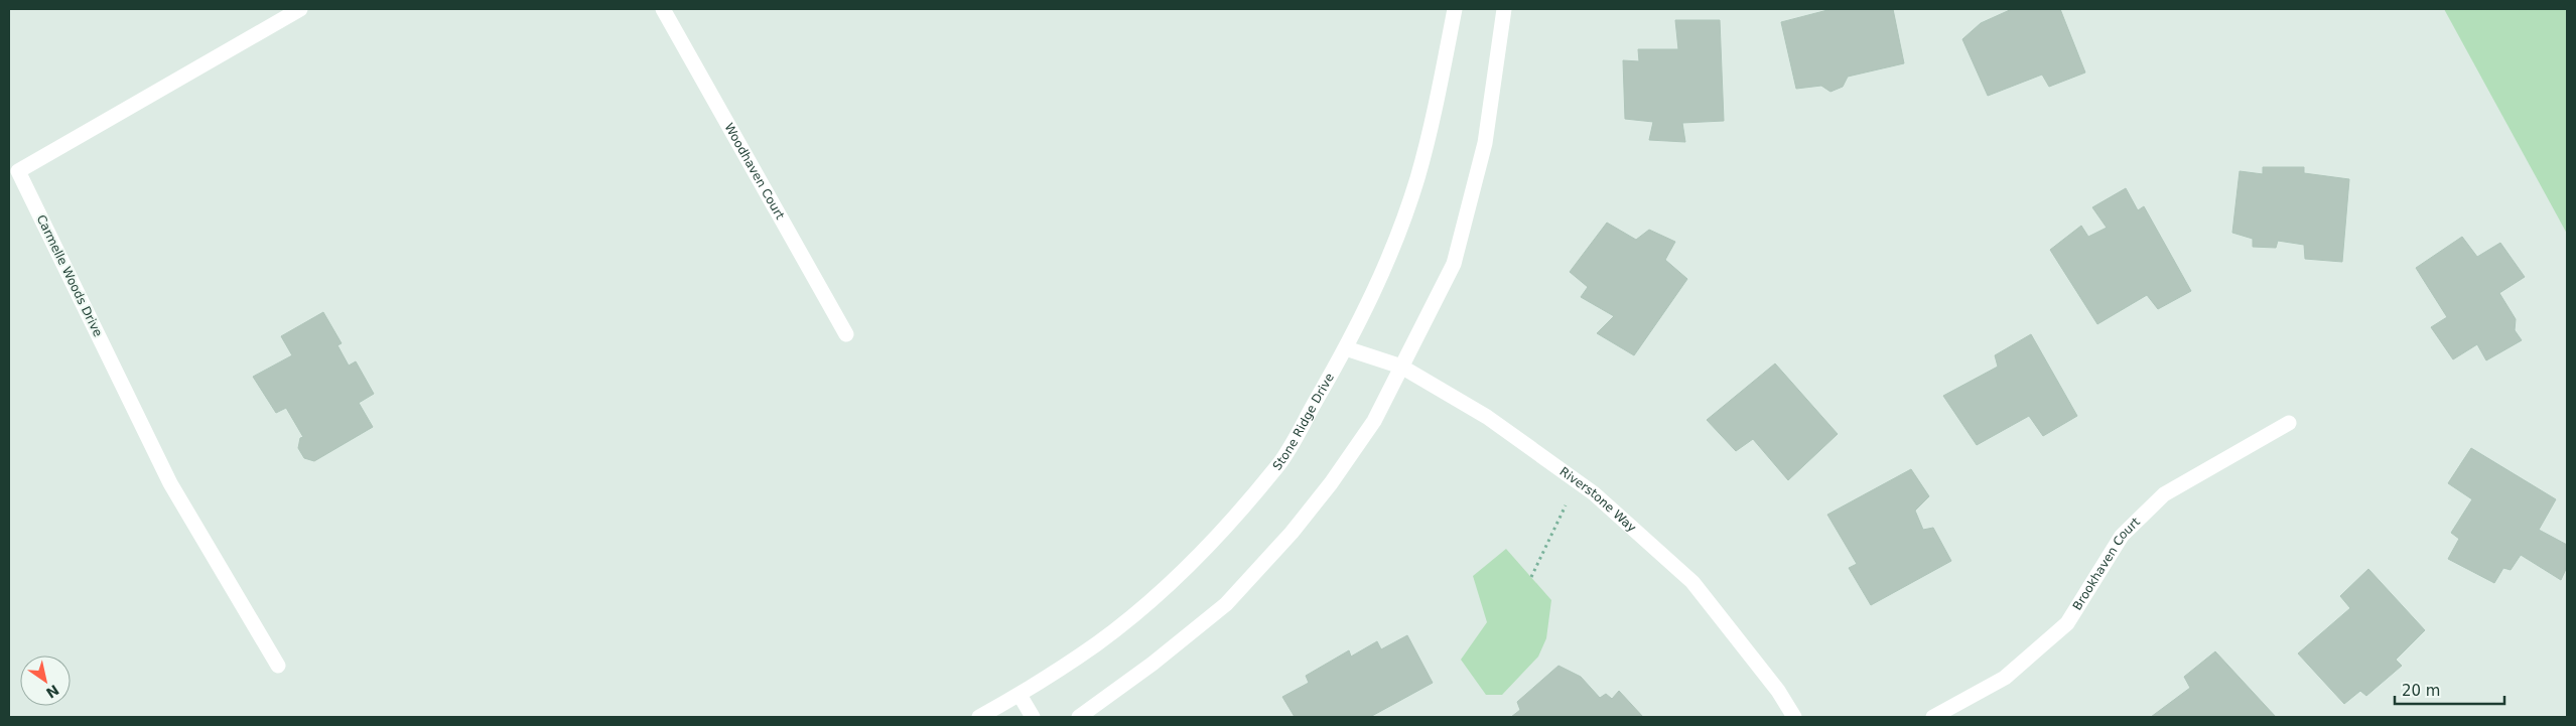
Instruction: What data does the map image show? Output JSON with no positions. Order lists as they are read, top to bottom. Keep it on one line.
{"streets":{"street":["Woodhaven Court","Carmelle Woods Drive","Stone Ridge Drive","Riverstone Way","Brookhaven Court"]},"crossings":[["Stone Ridge Drive","Riverstone Way"]],"scale_bar":"20 m","north":"bottom right"}
